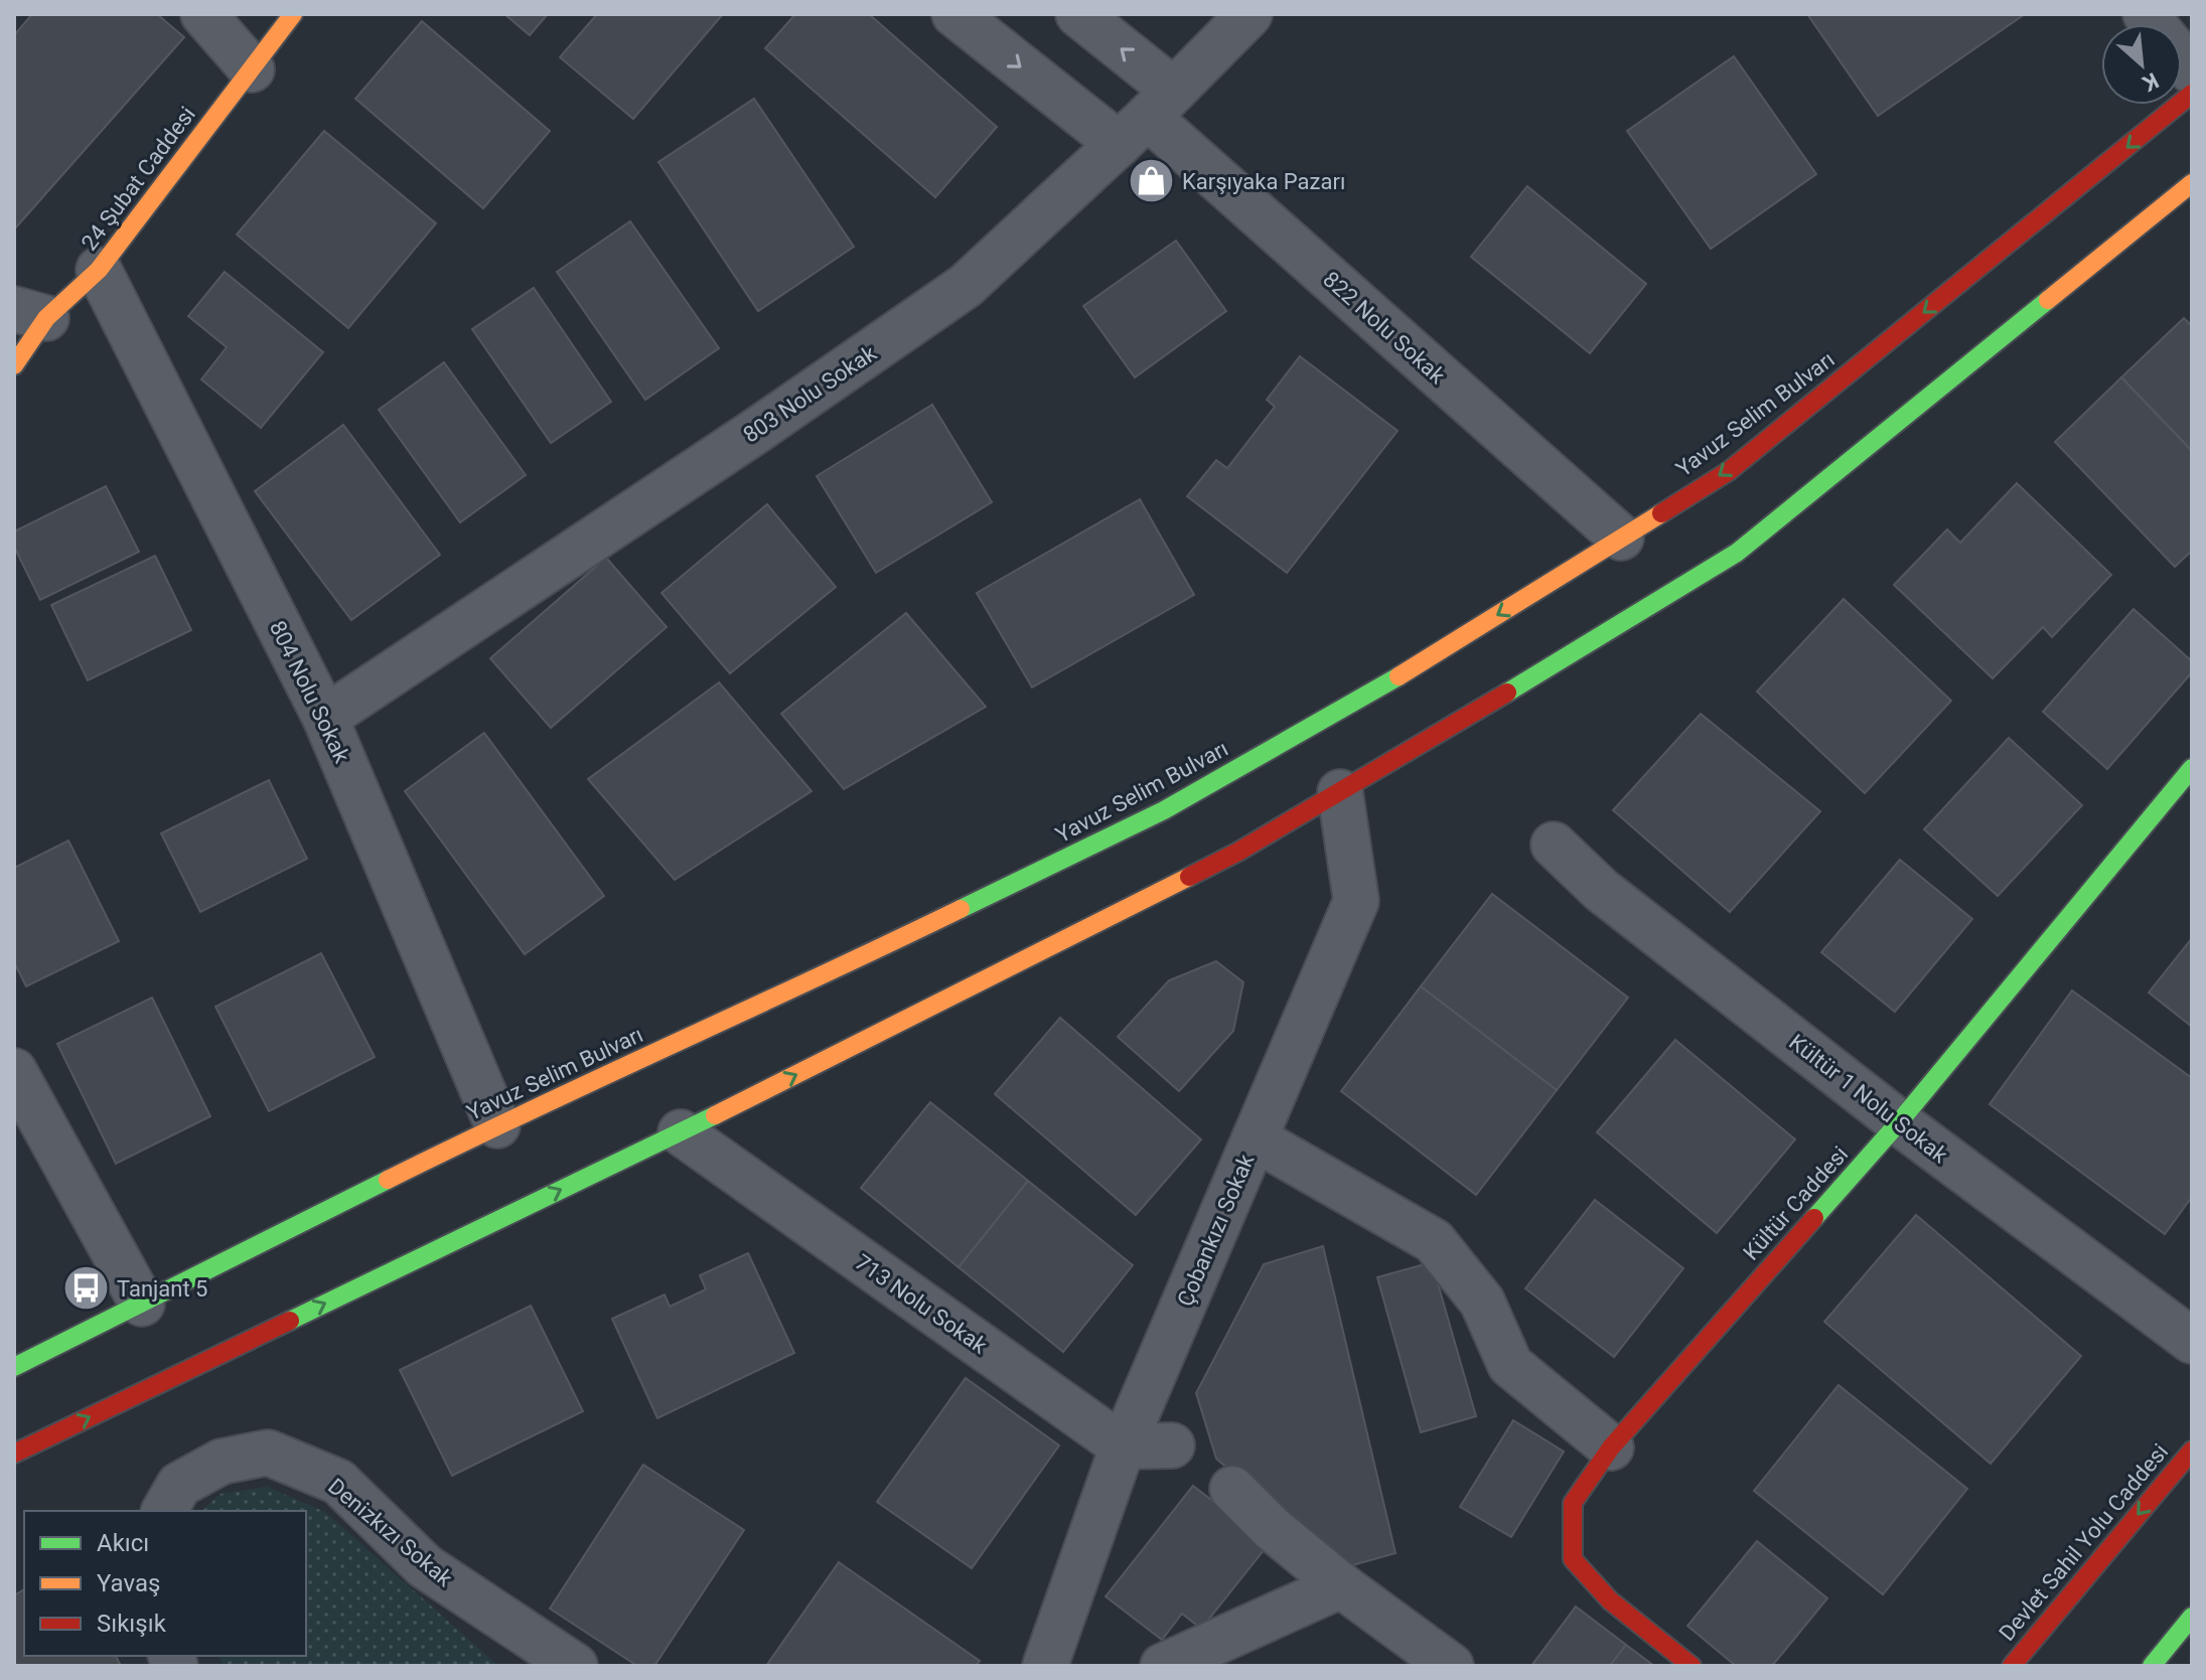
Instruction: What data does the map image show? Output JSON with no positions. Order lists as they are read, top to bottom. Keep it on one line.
{"streets":{"main road":["24 Şubat Caddesi","Yavuz Selim Bulvarı","Kültür Caddesi","Devlet Sahil Yolu Caddesi"],"street":["822 Nolu Sokak","803 Nolu Sokak","804 Nolu Sokak","Kültür 1 Nolu Sokak","Çobankızı Sokak","713 Nolu Sokak","Denizkızı Sokak"]},"crossings":[["24 Şubat Caddesi","804 Nolu Sokak"],["822 Nolu Sokak","803 Nolu Sokak"],["822 Nolu Sokak","Yavuz Selim Bulvarı"],["803 Nolu Sokak","804 Nolu Sokak"],["Yavuz Selim Bulvarı","804 Nolu Sokak"],["Kültür 1 Nolu Sokak","Kültür Caddesi"],["Çobankızı Sokak","713 Nolu Sokak"]],"one_way":["Devlet Sahil Yolu Caddesi"],"places":{"shop":["Karşıyaka Pazarı"],"bus stop":["Tanjant 5"]},"legend":["Akıcı","Yavaş","Sıkışık"],"north":"bottom right"}
